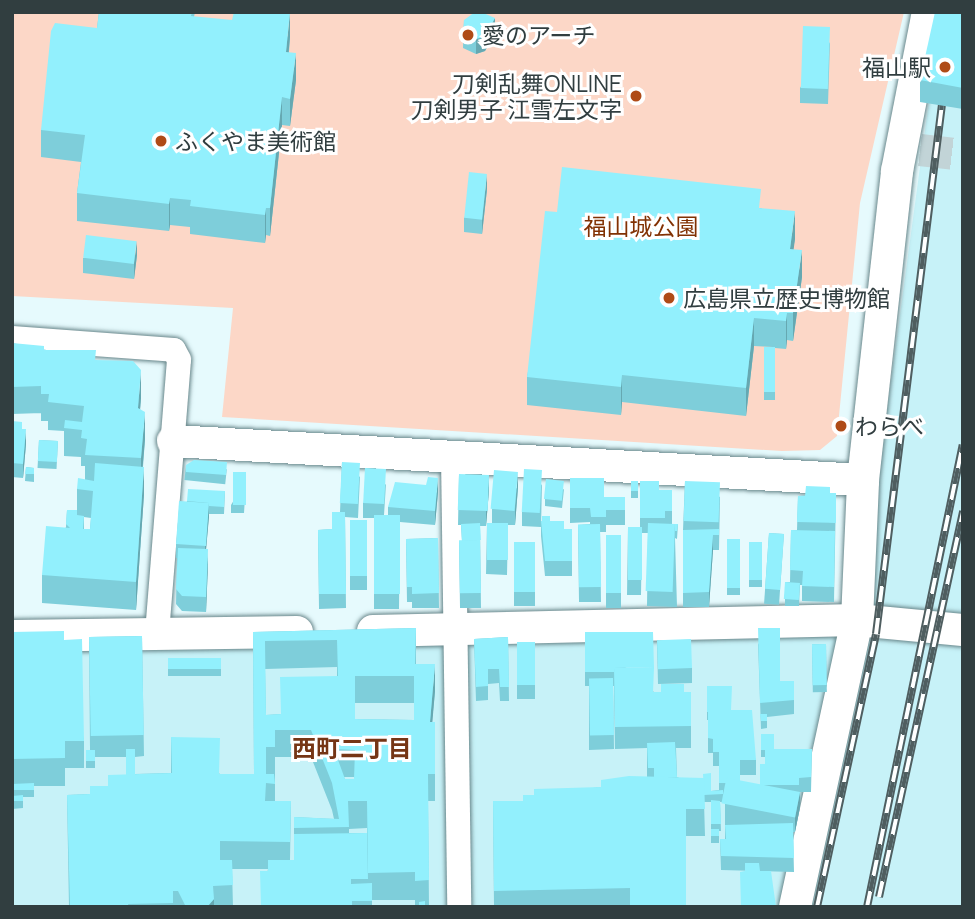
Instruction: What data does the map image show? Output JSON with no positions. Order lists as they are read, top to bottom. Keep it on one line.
{"districts":["西町二丁目"],"parks":["福山城公園"],"places":["愛のアーチ","福山駅","刀剣乱舞ONLINE 刀剣男子 江雪左文字","ふくやま美術館","広島県立歴史博物館","わらべ"]}
